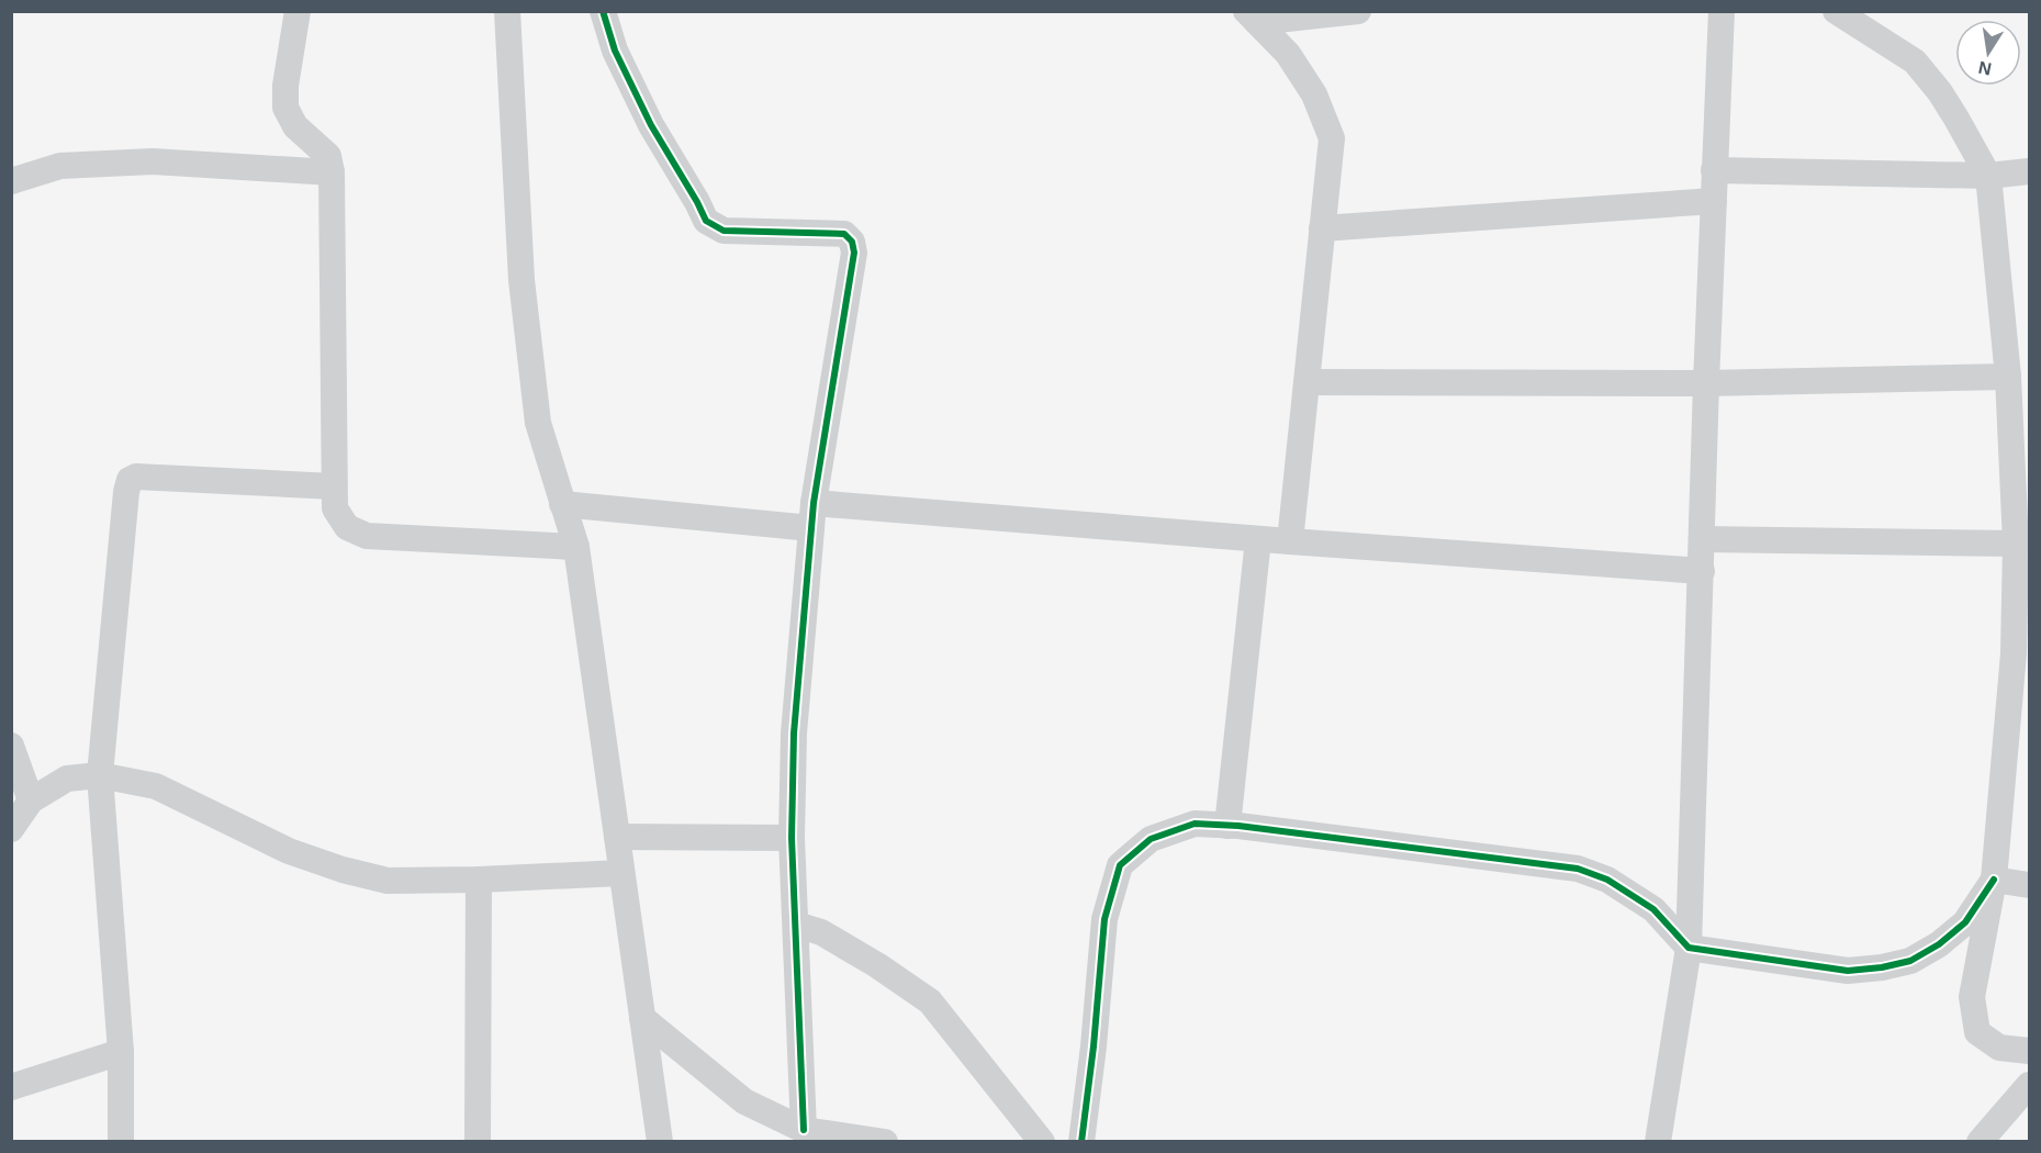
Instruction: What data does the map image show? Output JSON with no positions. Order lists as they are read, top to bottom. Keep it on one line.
{"north":"bottom"}
